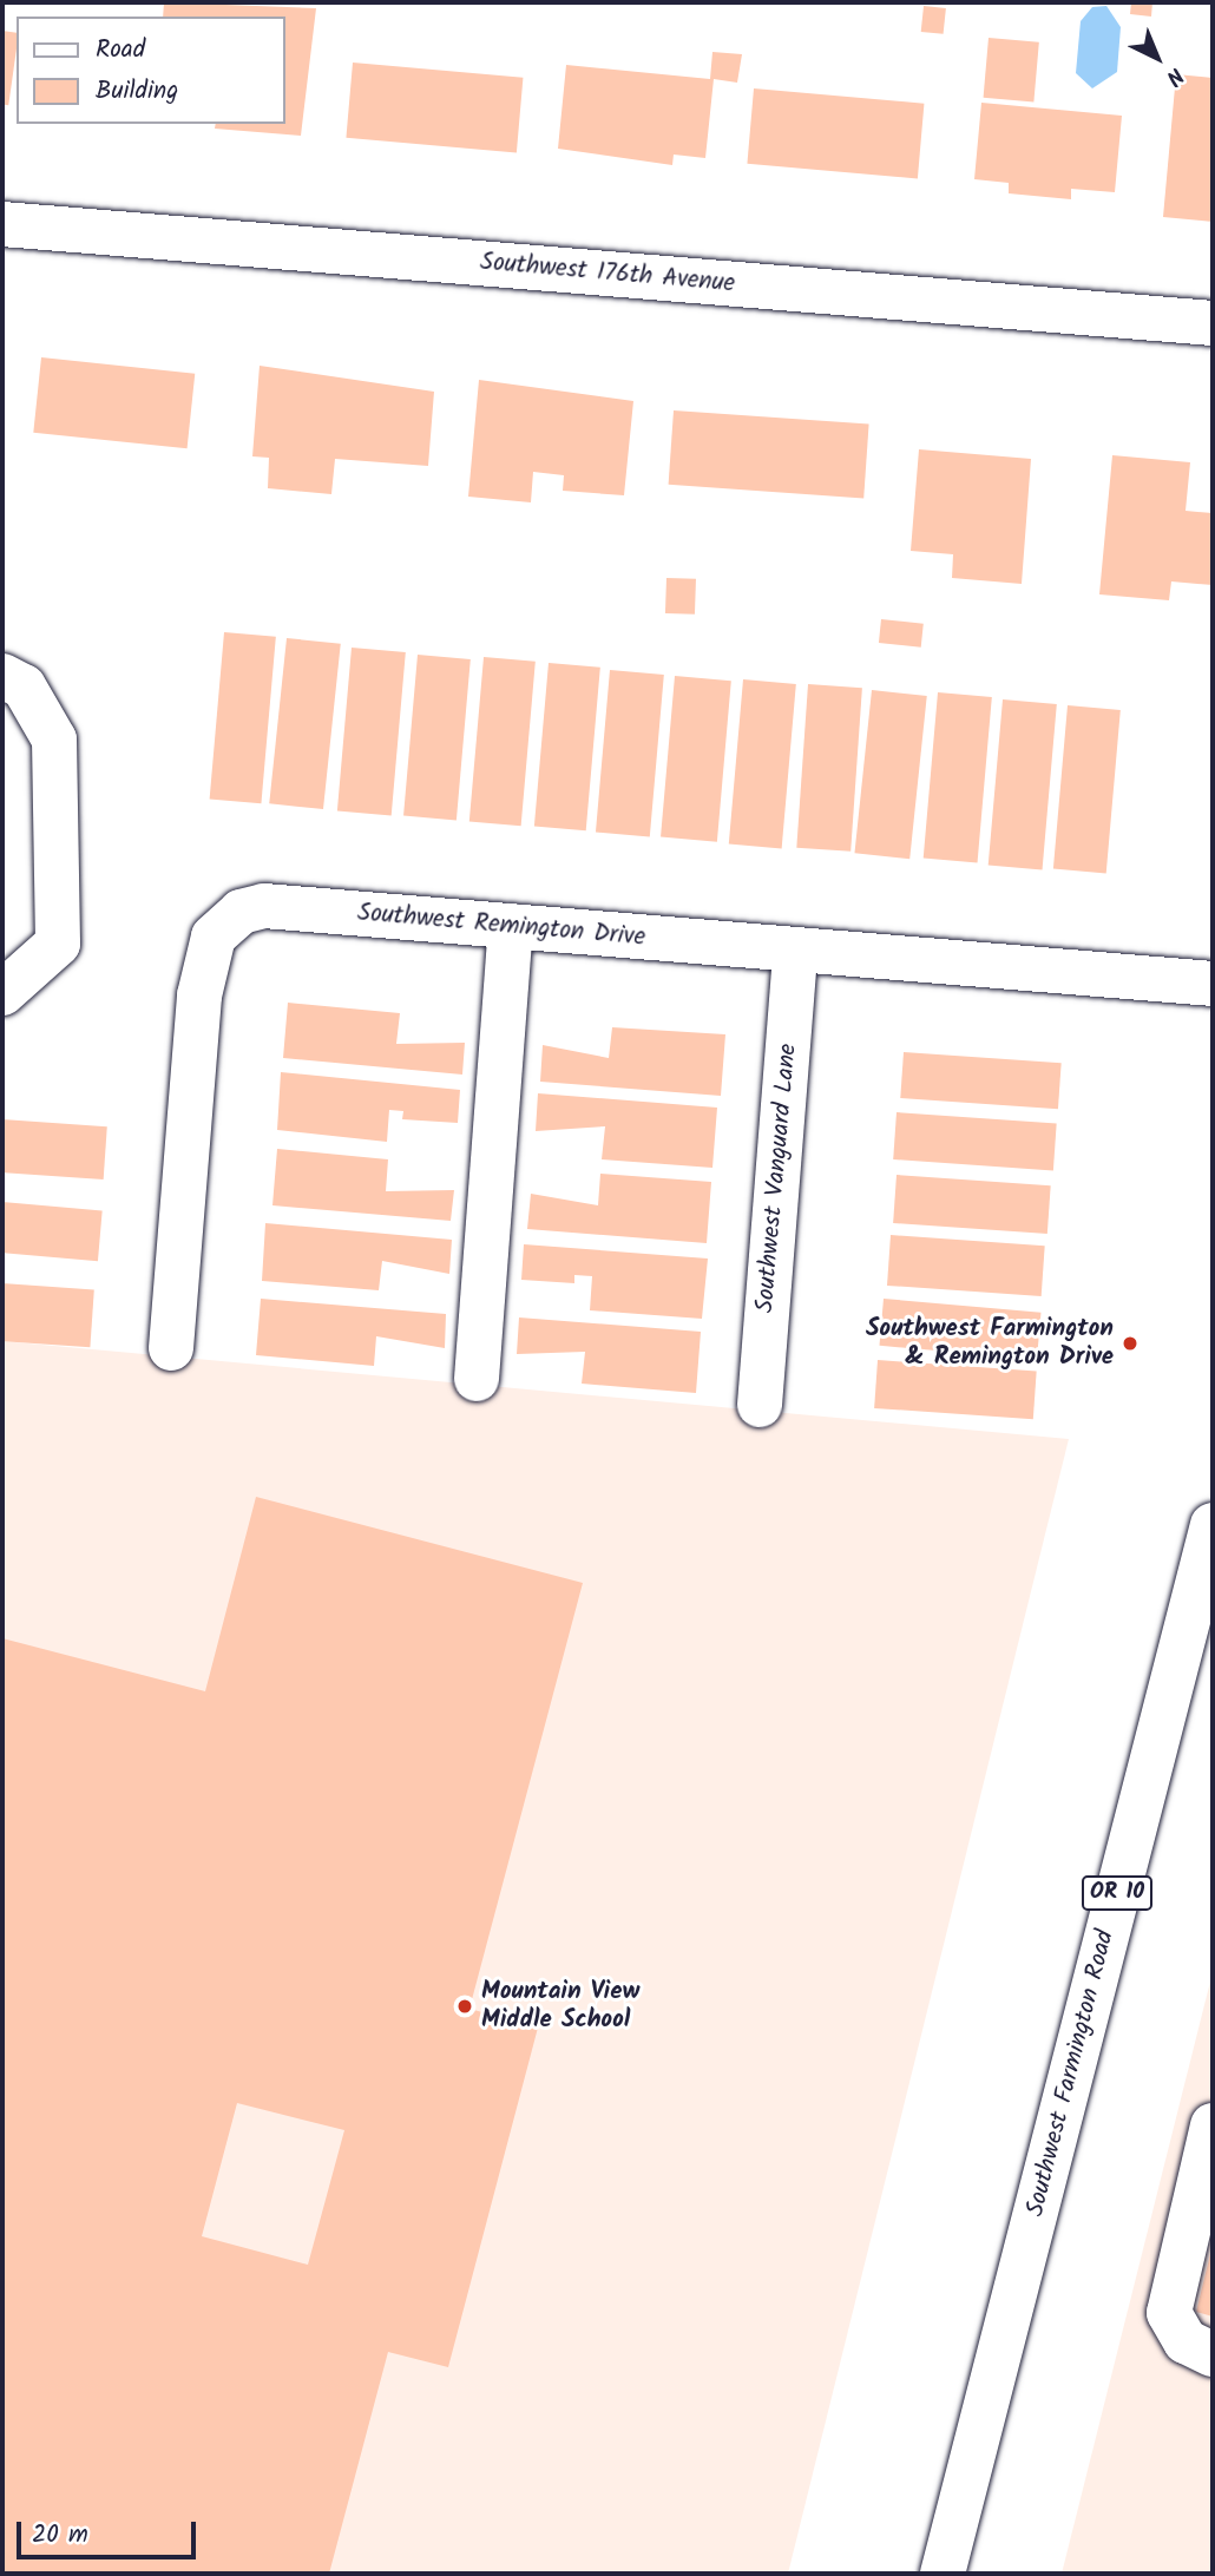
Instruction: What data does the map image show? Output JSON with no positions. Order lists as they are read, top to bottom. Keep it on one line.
{"streets":{"street":["Southwest 176th Avenue","Southwest Remington Drive","Southwest Vanguard Lane","OR 10","Southwest Farmington Road"]},"crossings":[["Southwest Remington Drive","Southwest Vanguard Lane"]],"places":["Southwest Farmington & Remington Drive","Mountain View Middle School"],"legend":["Road","Building"],"scale_bar":"20 m","north":"bottom right"}
